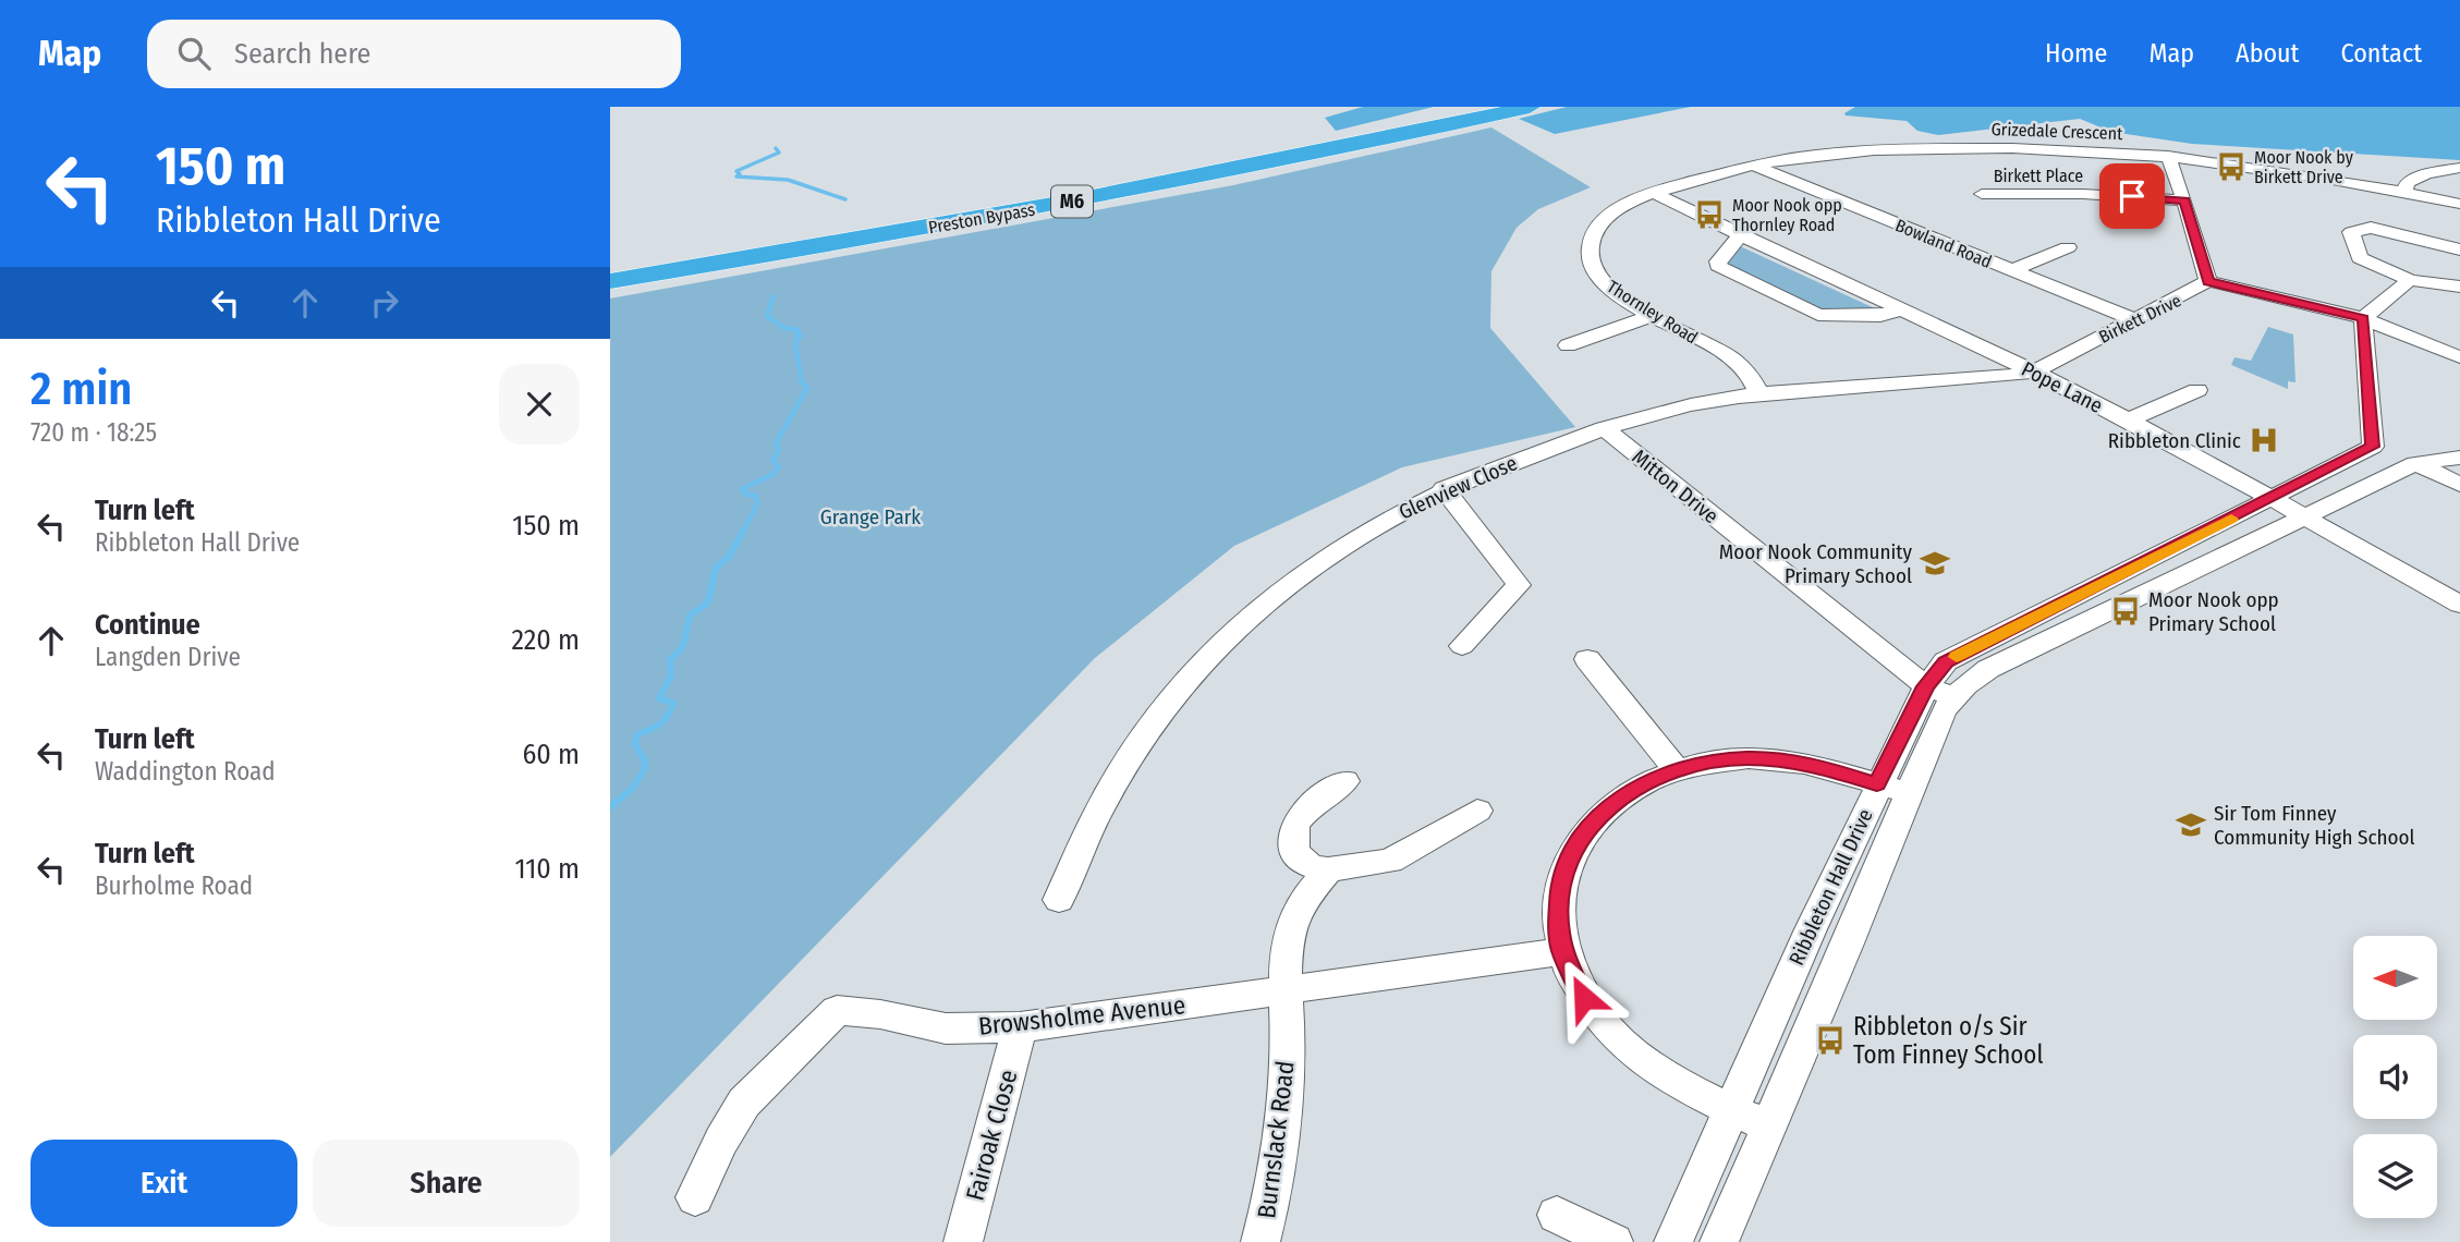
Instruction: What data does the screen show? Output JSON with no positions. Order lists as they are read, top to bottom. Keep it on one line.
{"streets":{"highway":["M6","Preston Bypass"],"street":["Grizedale Crescent","Birkett Place","Bowland Road","Thornley Road","Birkett Drive","Pope Lane","Mitton Drive","Glenview Close","Ribbleton Hall Drive","Browsholme Avenue","Fairoak Close","Burnslack Road"]},"crossings":[["Grizedale Crescent","Bowland Road"],["Grizedale Crescent","Thornley Road"],["Grizedale Crescent","Pope Lane"],["Bowland Road","Birkett Drive"],["Thornley Road","Pope Lane"],["Thornley Road","Glenview Close"],["Birkett Drive","Pope Lane"],["Birkett Drive","Glenview Close"],["Pope Lane","Glenview Close"],["Pope Lane","Ribbleton Hall Drive"],["Mitton Drive","Glenview Close"],["Mitton Drive","Ribbleton Hall Drive"],["Browsholme Avenue","Fairoak Close"],["Browsholme Avenue","Burnslack Road"]],"parks":["Grange Park"],"places":{"bus stop":["Moor Nook by Birkett Drive","Moor Nook opp Thornley Road","Moor Nook opp Primary School","Ribbleton o/s Sir Tom Finney School"],"hospital":["Ribbleton Clinic"],"school or university":["Moor Nook Community Primary School","Sir Tom Finney Community High School"]},"north":"left","page":{"header":"Map","search":"Search here","nav":["Home","Map","About","Contact"],"turn":["150 m","Ribbleton Hall Drive"],"heading":["2 min","720 m · 18:25"],"list":[{"name":"Turn left","note":"Ribbleton Hall Drive","value":"150 m"},{"name":"Continue","note":"Langden Drive","value":"220 m"},{"name":"Turn left","note":"Waddington Road","value":"60 m"},{"name":"Turn left","note":"Burholme Road","value":"110 m"}],"buttons":["Exit","Share"]}}
